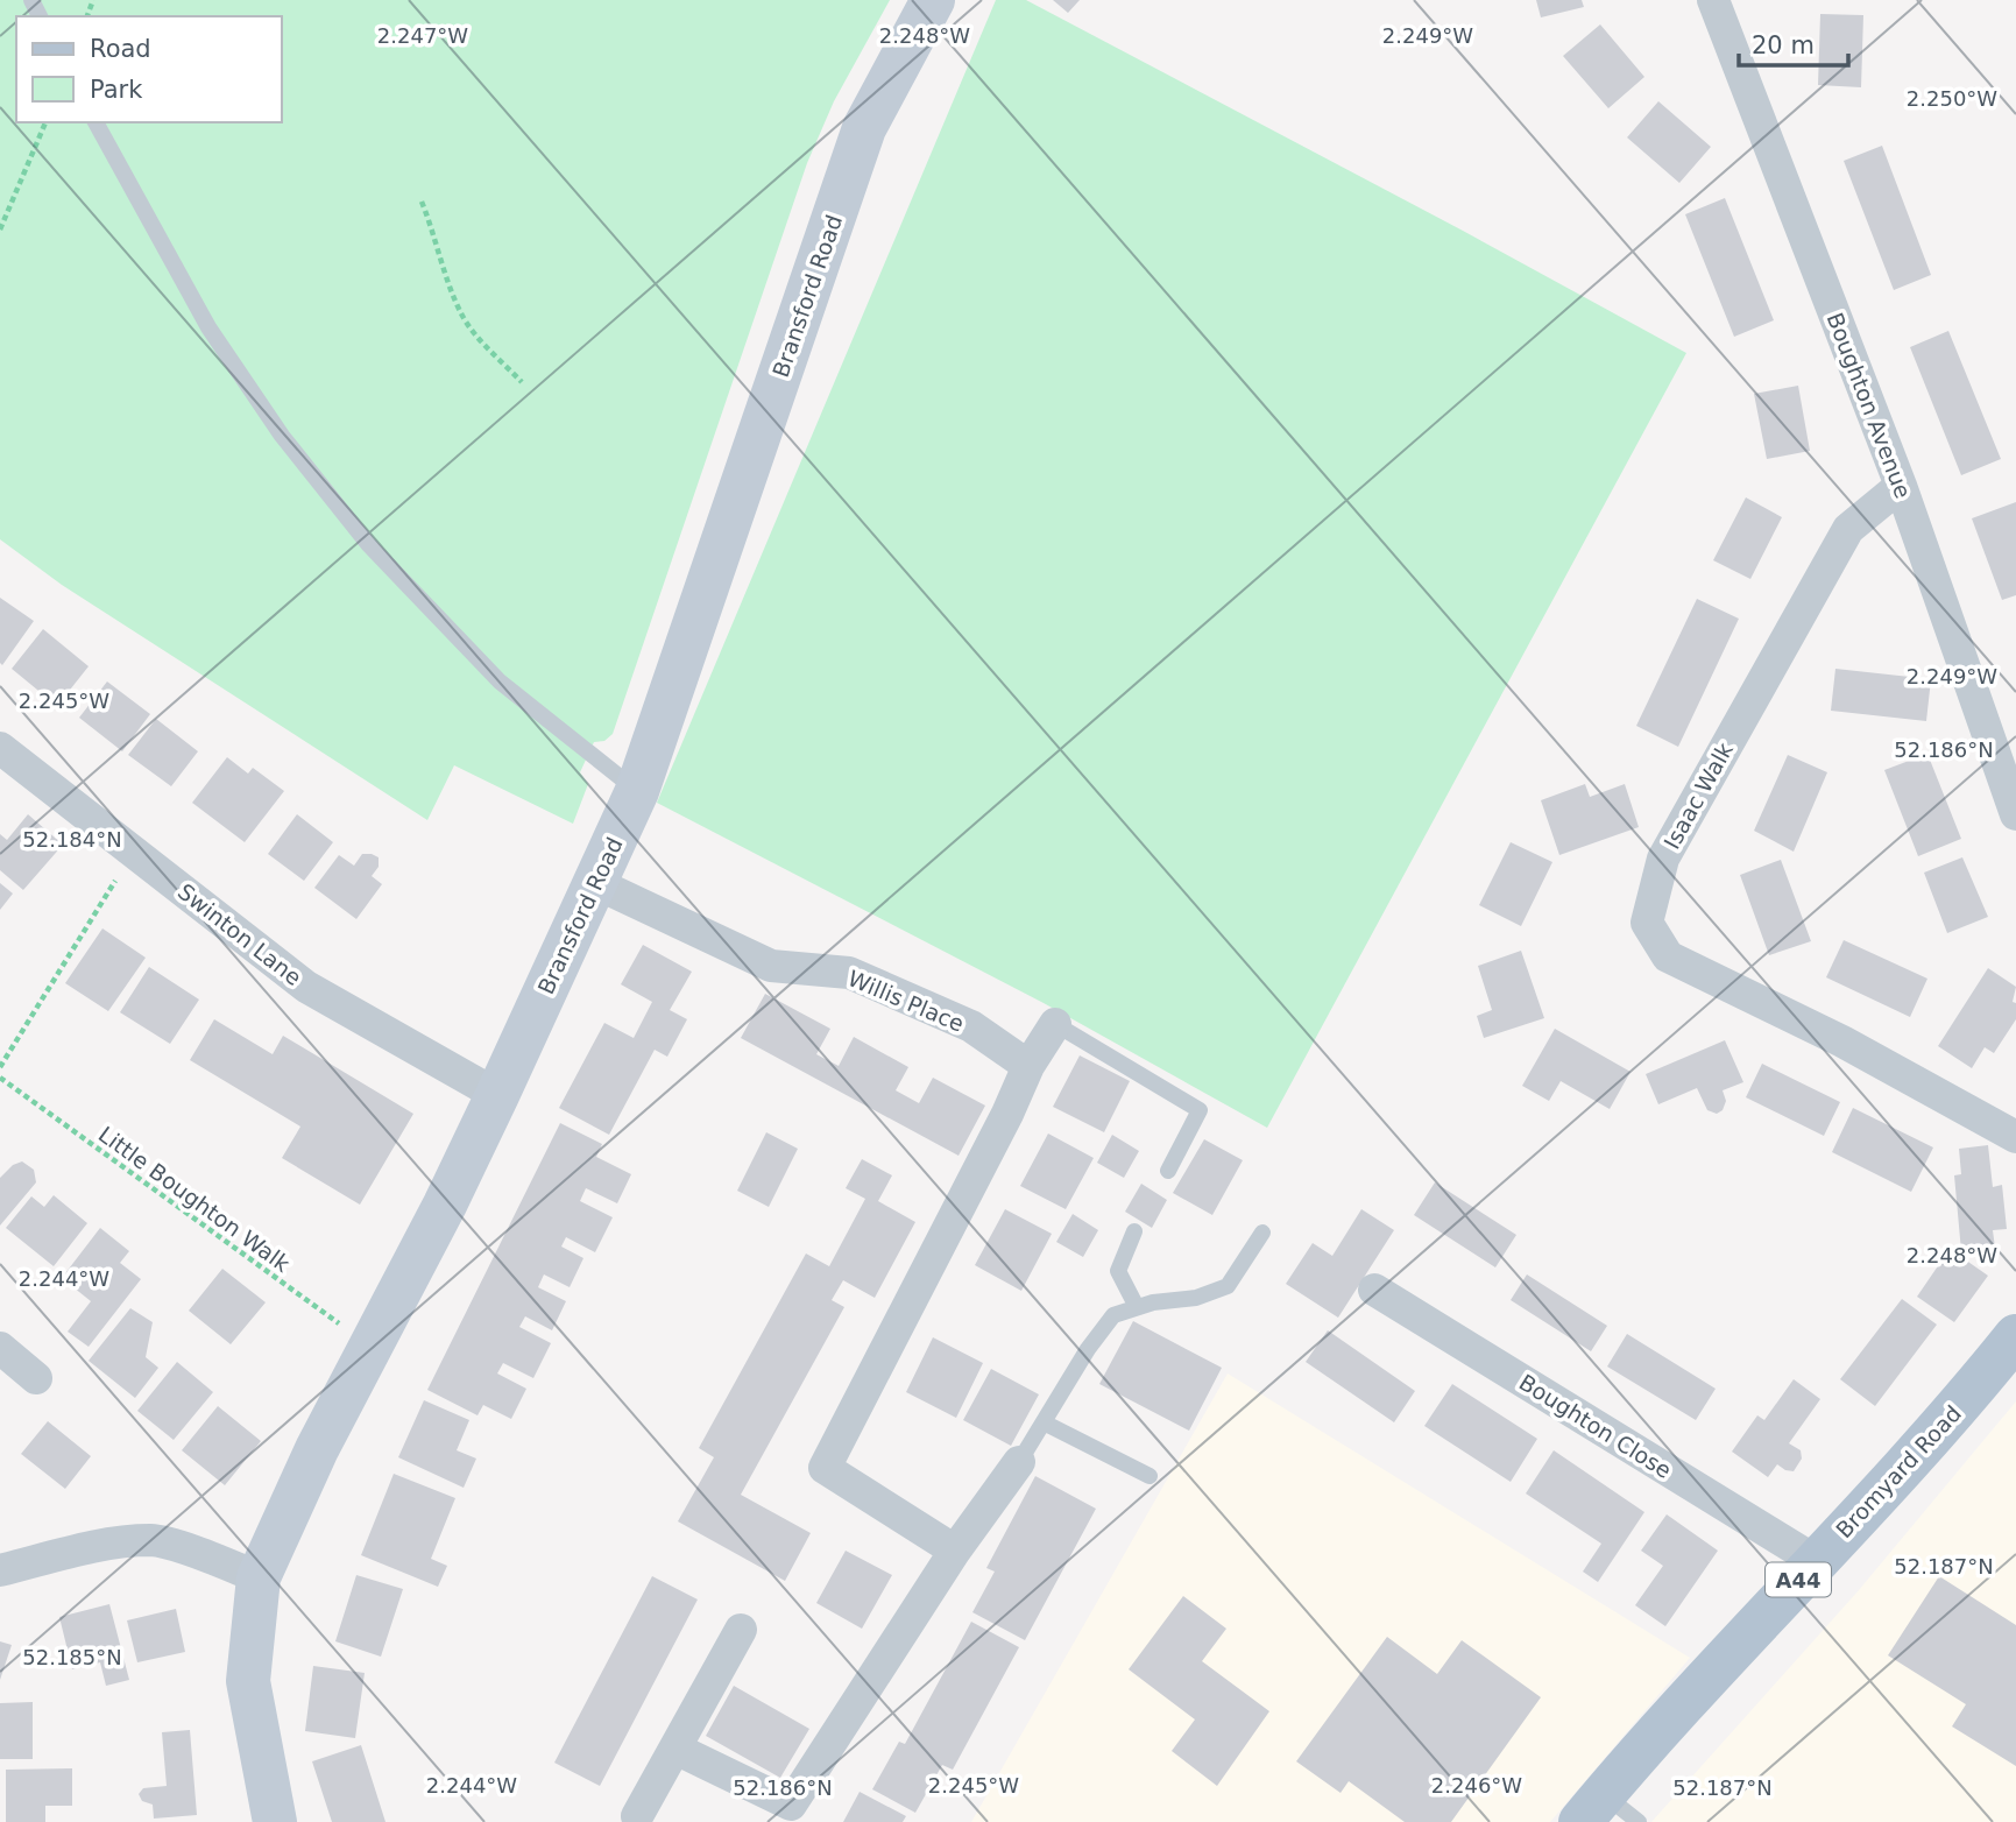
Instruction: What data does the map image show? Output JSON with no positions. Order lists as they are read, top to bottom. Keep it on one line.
{"streets":{"main road":["Bransford Road","Bromyard Road","A44"],"street":["Boughton Avenue","Isaac Walk","Swinton Lane","Willis Place","Boughton Close"],"path":["Little Boughton Walk"]},"crossings":[["Bransford Road","Swinton Lane"],["Bransford Road","Willis Place"],["Bransford Road","Little Boughton Walk"],["Boughton Avenue","Isaac Walk"],["Boughton Close","Bromyard Road"]],"legend":["Road","Park"],"scale_bar":"20 m","coordinates":["2.247°W","2.249°W","2.248°W","2.250°W","2.245°W","52.186°N","52.184°N","2.244°W","52.187°N","52.185°N","2.246°W"]}
